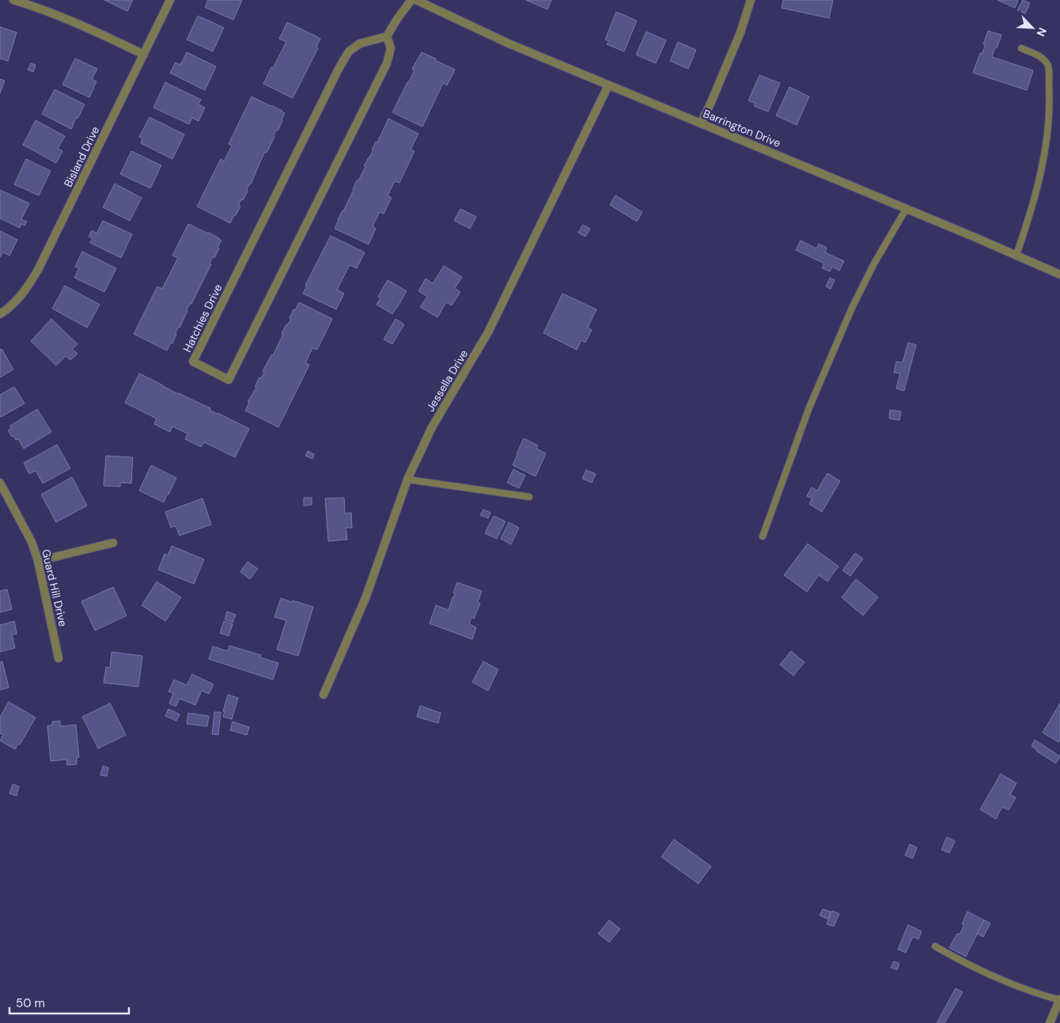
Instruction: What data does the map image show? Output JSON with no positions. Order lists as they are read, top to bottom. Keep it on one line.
{"streets":{"street":["Barrington Drive","Bisland Drive","Hatchies Drive","Jessella Drive","Guard Hill Drive"]},"crossings":[["Barrington Drive","Jessella Drive"]],"scale_bar":"50 m","north":"bottom right"}
